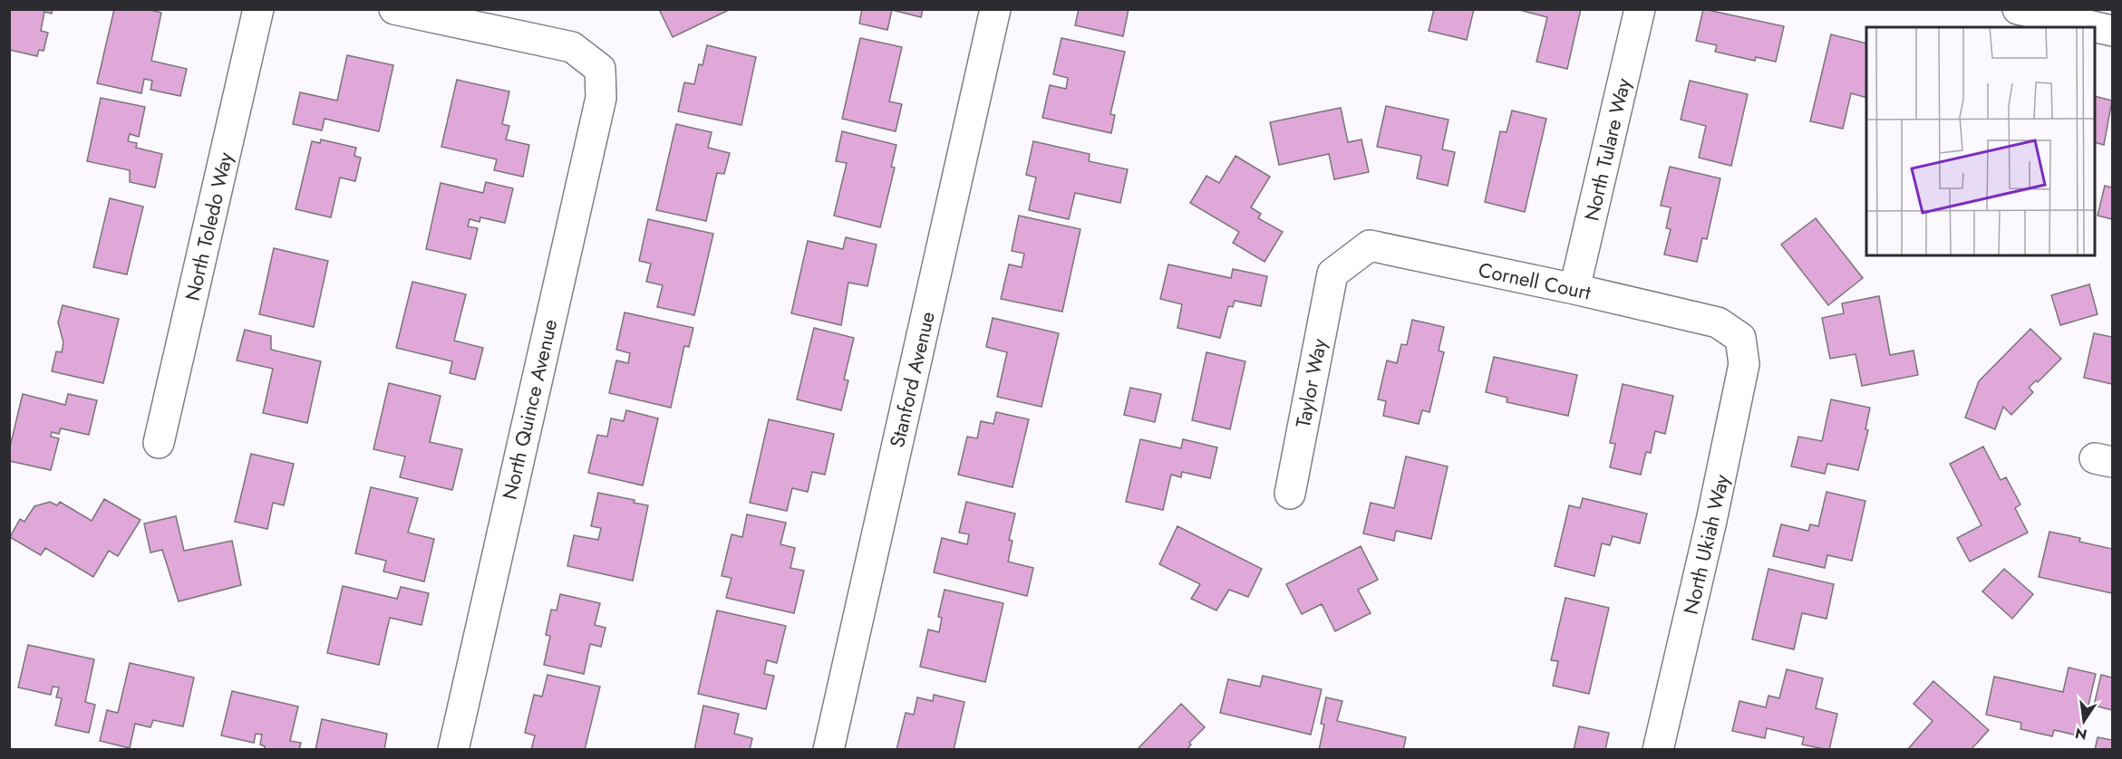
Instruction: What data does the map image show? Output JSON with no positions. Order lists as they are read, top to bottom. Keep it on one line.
{"streets":{"street":["North Tulare Way","North Toledo Way","Cornell Court","Stanford Avenue","Taylor Way","North Quince Avenue","North Ukiah Way"]},"crossings":[["North Tulare Way","Cornell Court"],["Cornell Court","Taylor Way"],["Cornell Court","North Ukiah Way"]],"north":"bottom"}
